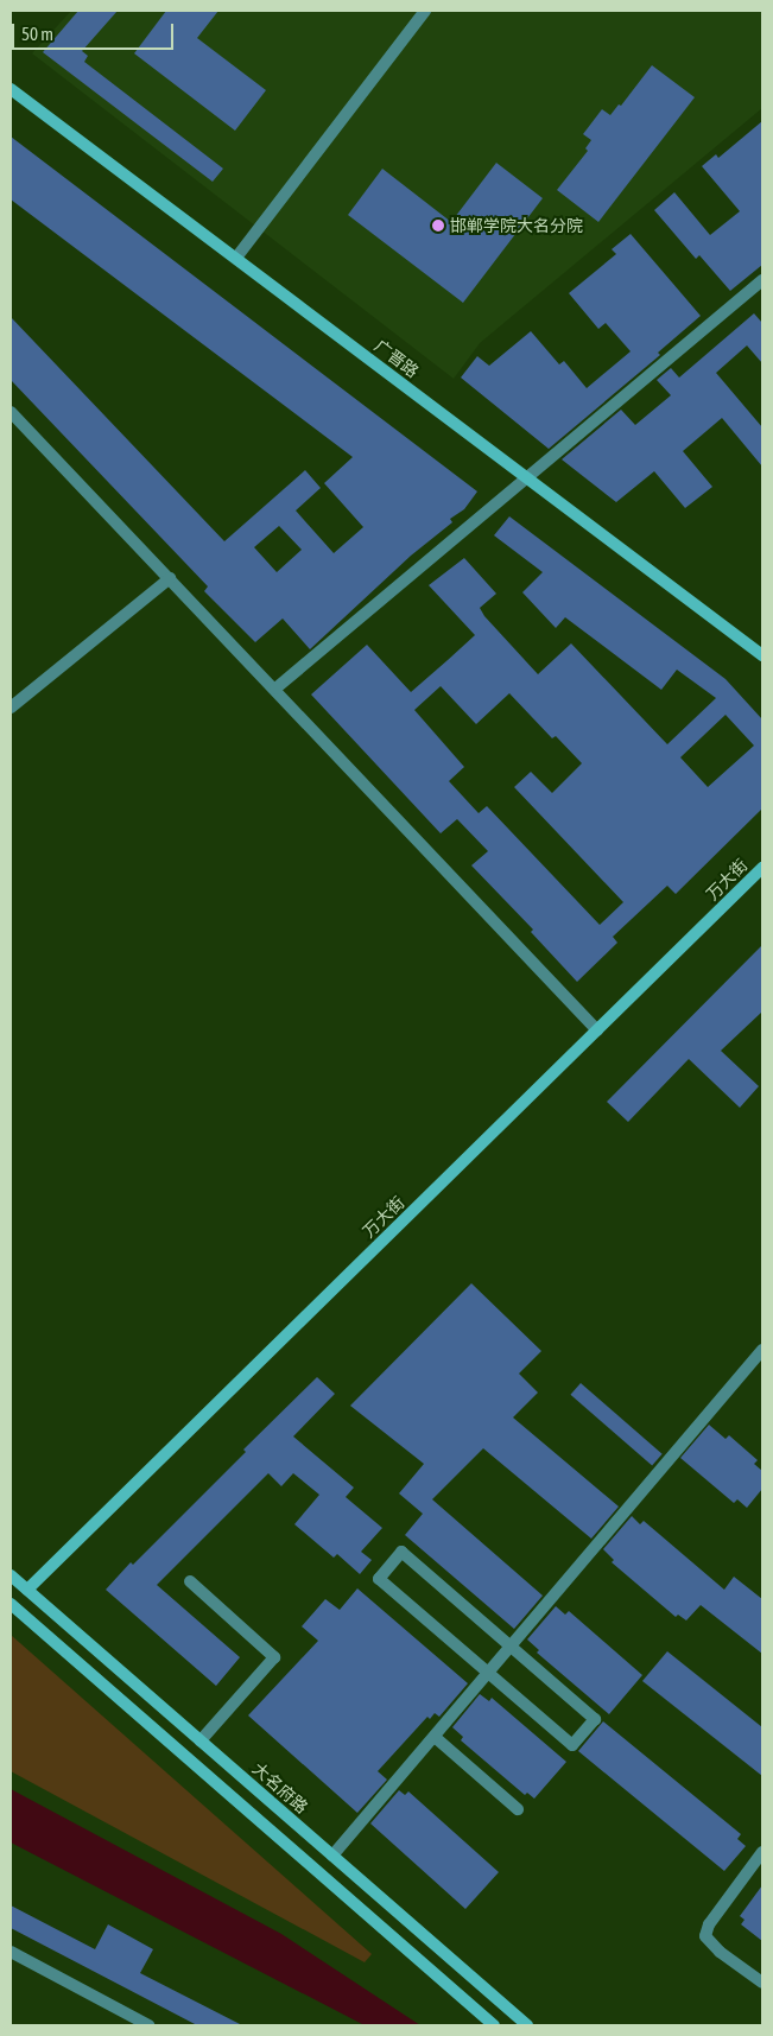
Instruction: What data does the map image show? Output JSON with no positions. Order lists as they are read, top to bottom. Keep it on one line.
{"streets":{"street":["广晋路","万大街","大名府路"]},"crossings":[["万大街","大名府路"]],"places":["邯郸学院大名分院"],"scale_bar":"50 m"}
